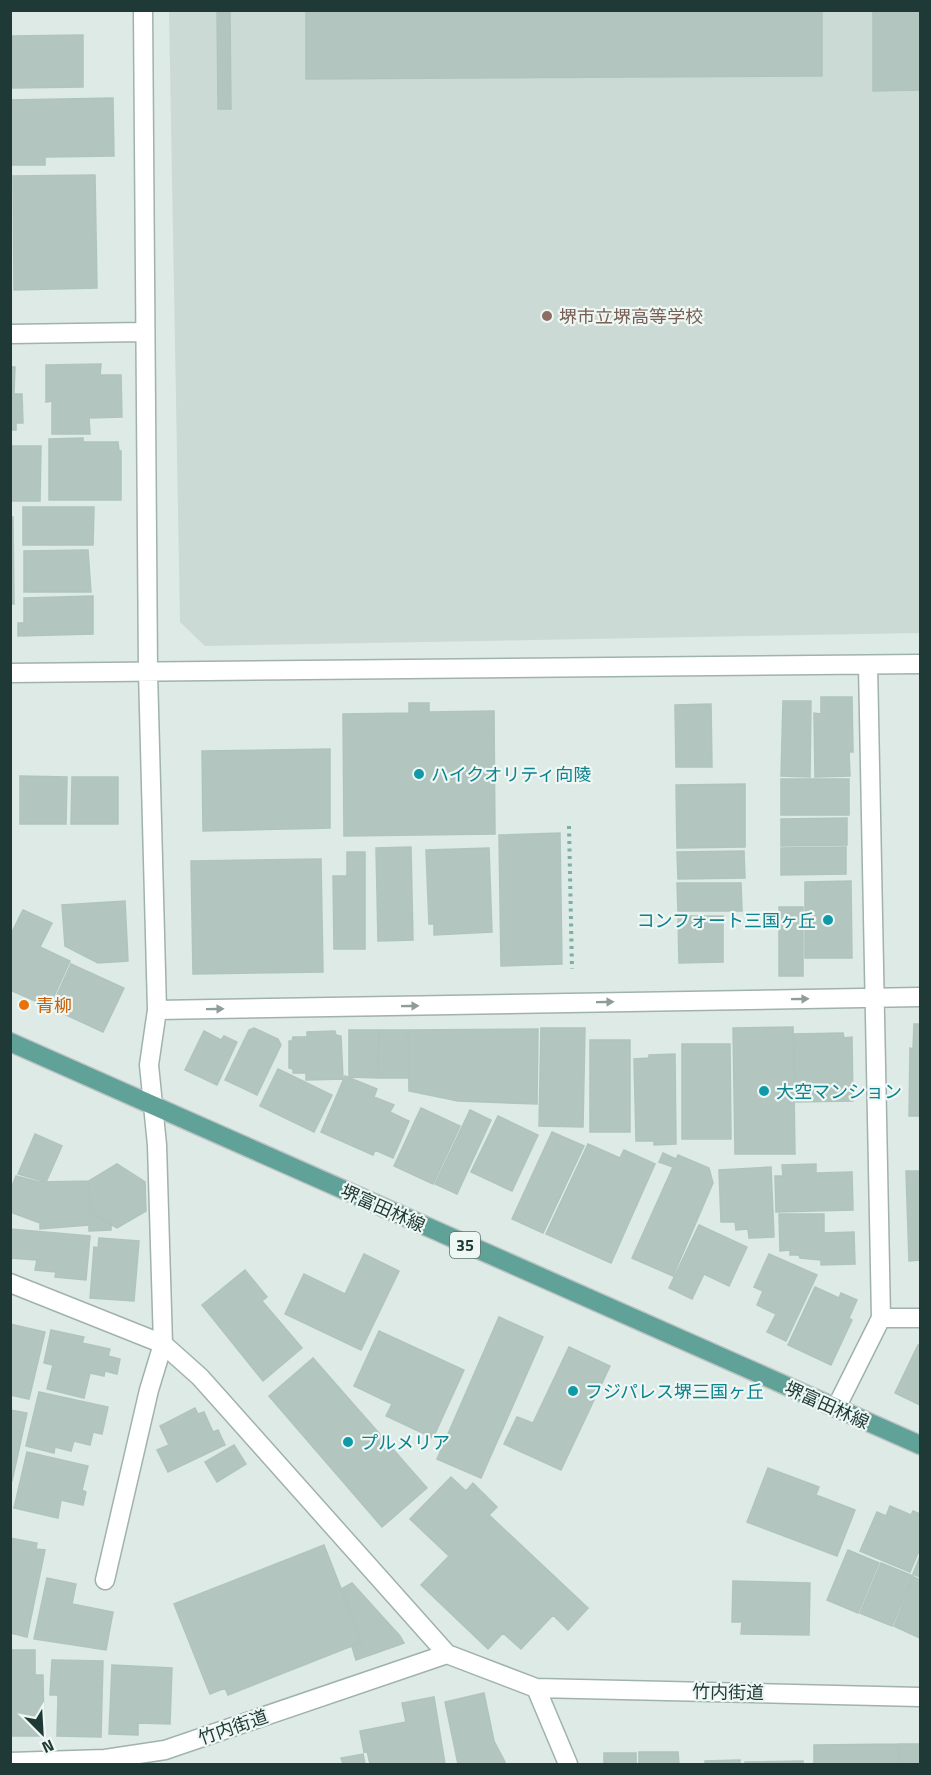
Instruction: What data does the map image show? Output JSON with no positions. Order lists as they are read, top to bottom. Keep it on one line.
{"streets":{"main road":["堺富田林線","35"],"street":["竹内街道"]},"places":["堺市立堺高等学校","ハイクオリティ向陵","コンフォート三国ヶ丘","青柳","大空マンション","フジパレス堺三国ヶ丘","プルメリア"],"north":"bottom right"}
